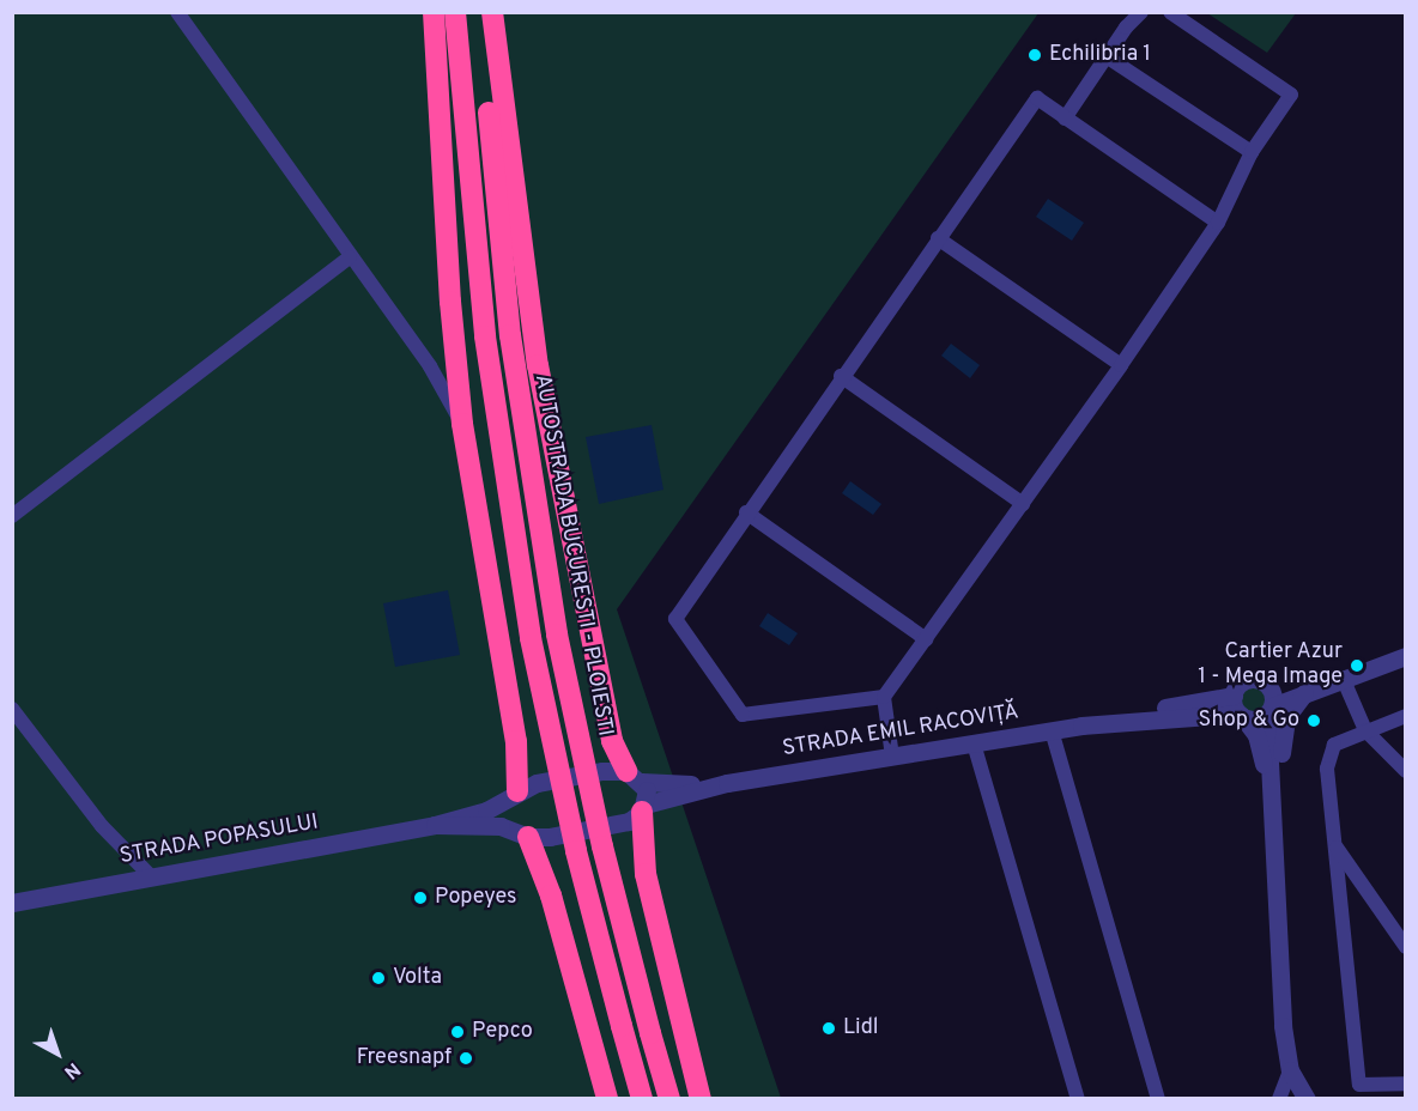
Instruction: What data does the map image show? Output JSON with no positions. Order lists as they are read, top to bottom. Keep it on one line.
{"streets":{"highway":["AUTOSTRADA BUCURESTI - PLOIESTI"],"street":["STRADA EMIL RACOVIȚĂ","STRADA POPASULUI"]},"crossings":[["STRADA EMIL RACOVIȚĂ","STRADA POPASULUI"]],"places":["Echilibria 1","Cartier Azur 1 - Mega Image","Shop & Go","Popeyes","Volta","Lidl","Pepco","Freesnapf"],"north":"bottom right"}
